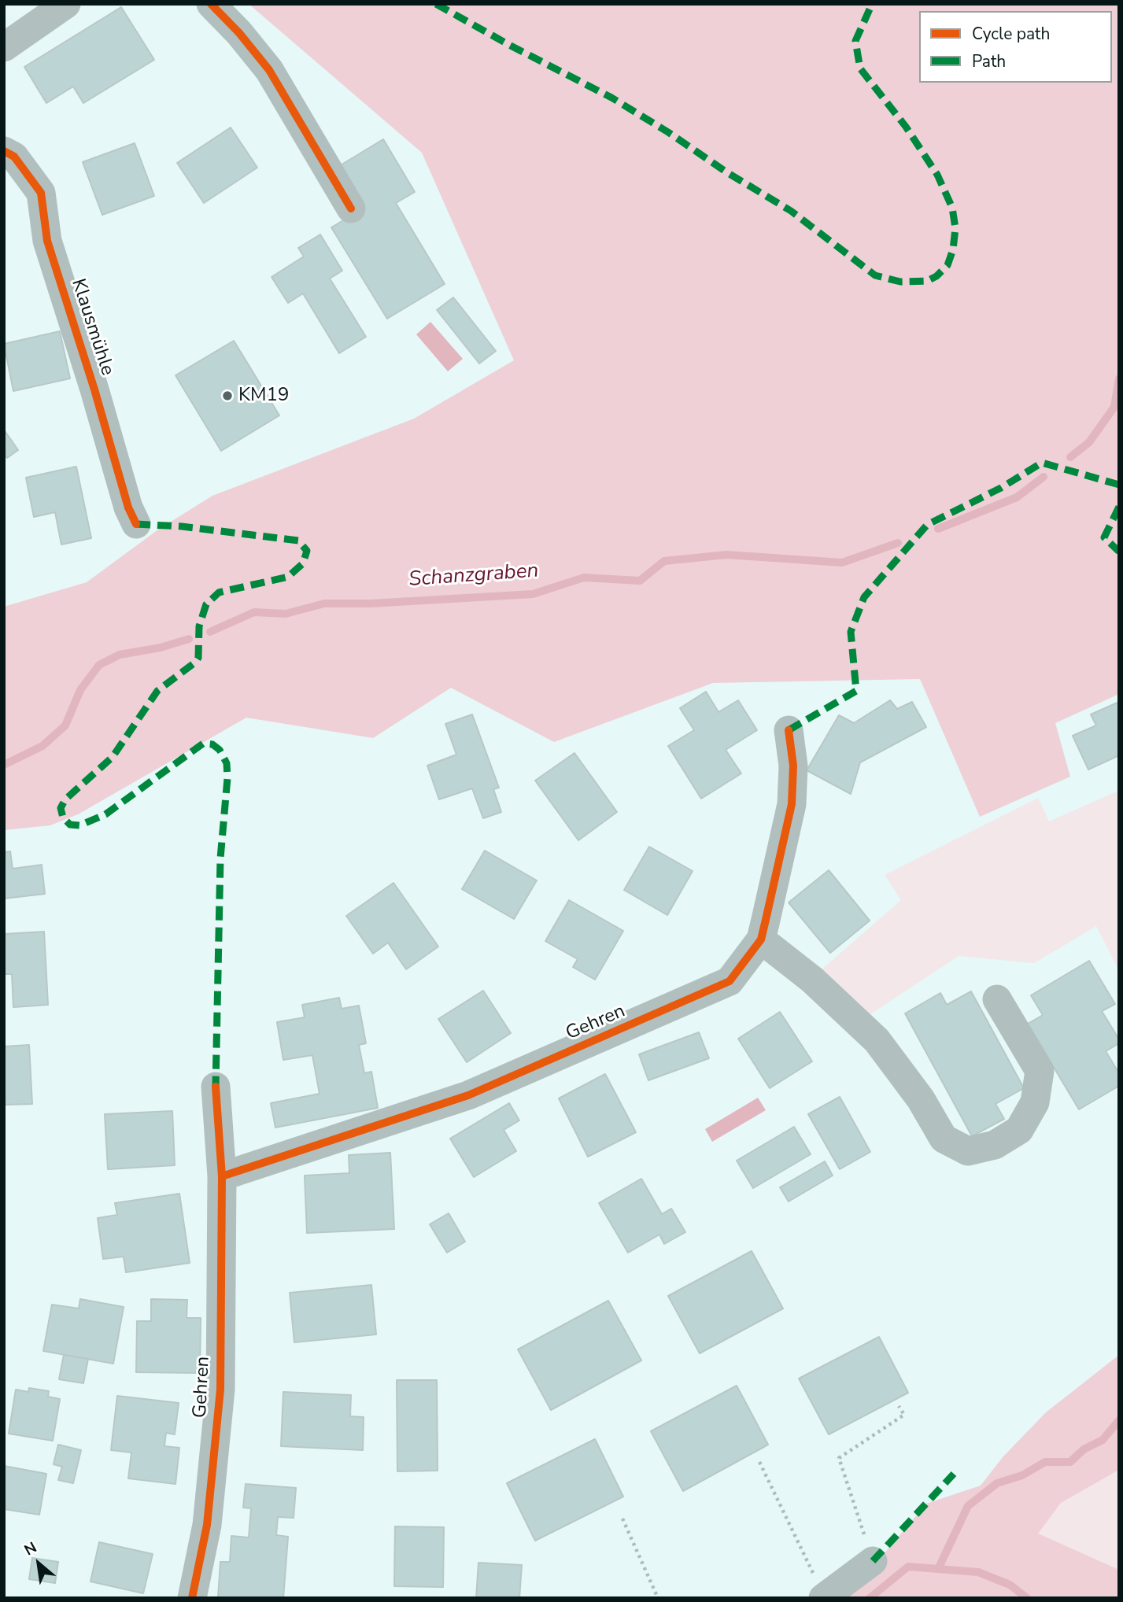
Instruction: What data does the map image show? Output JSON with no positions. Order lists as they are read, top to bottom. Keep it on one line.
{"streets":{"street":["Klausmühle","Gehren"]},"water":["Schanzgraben"],"places":["KM19"],"legend":["Cycle path","Path"],"north":"top left"}
